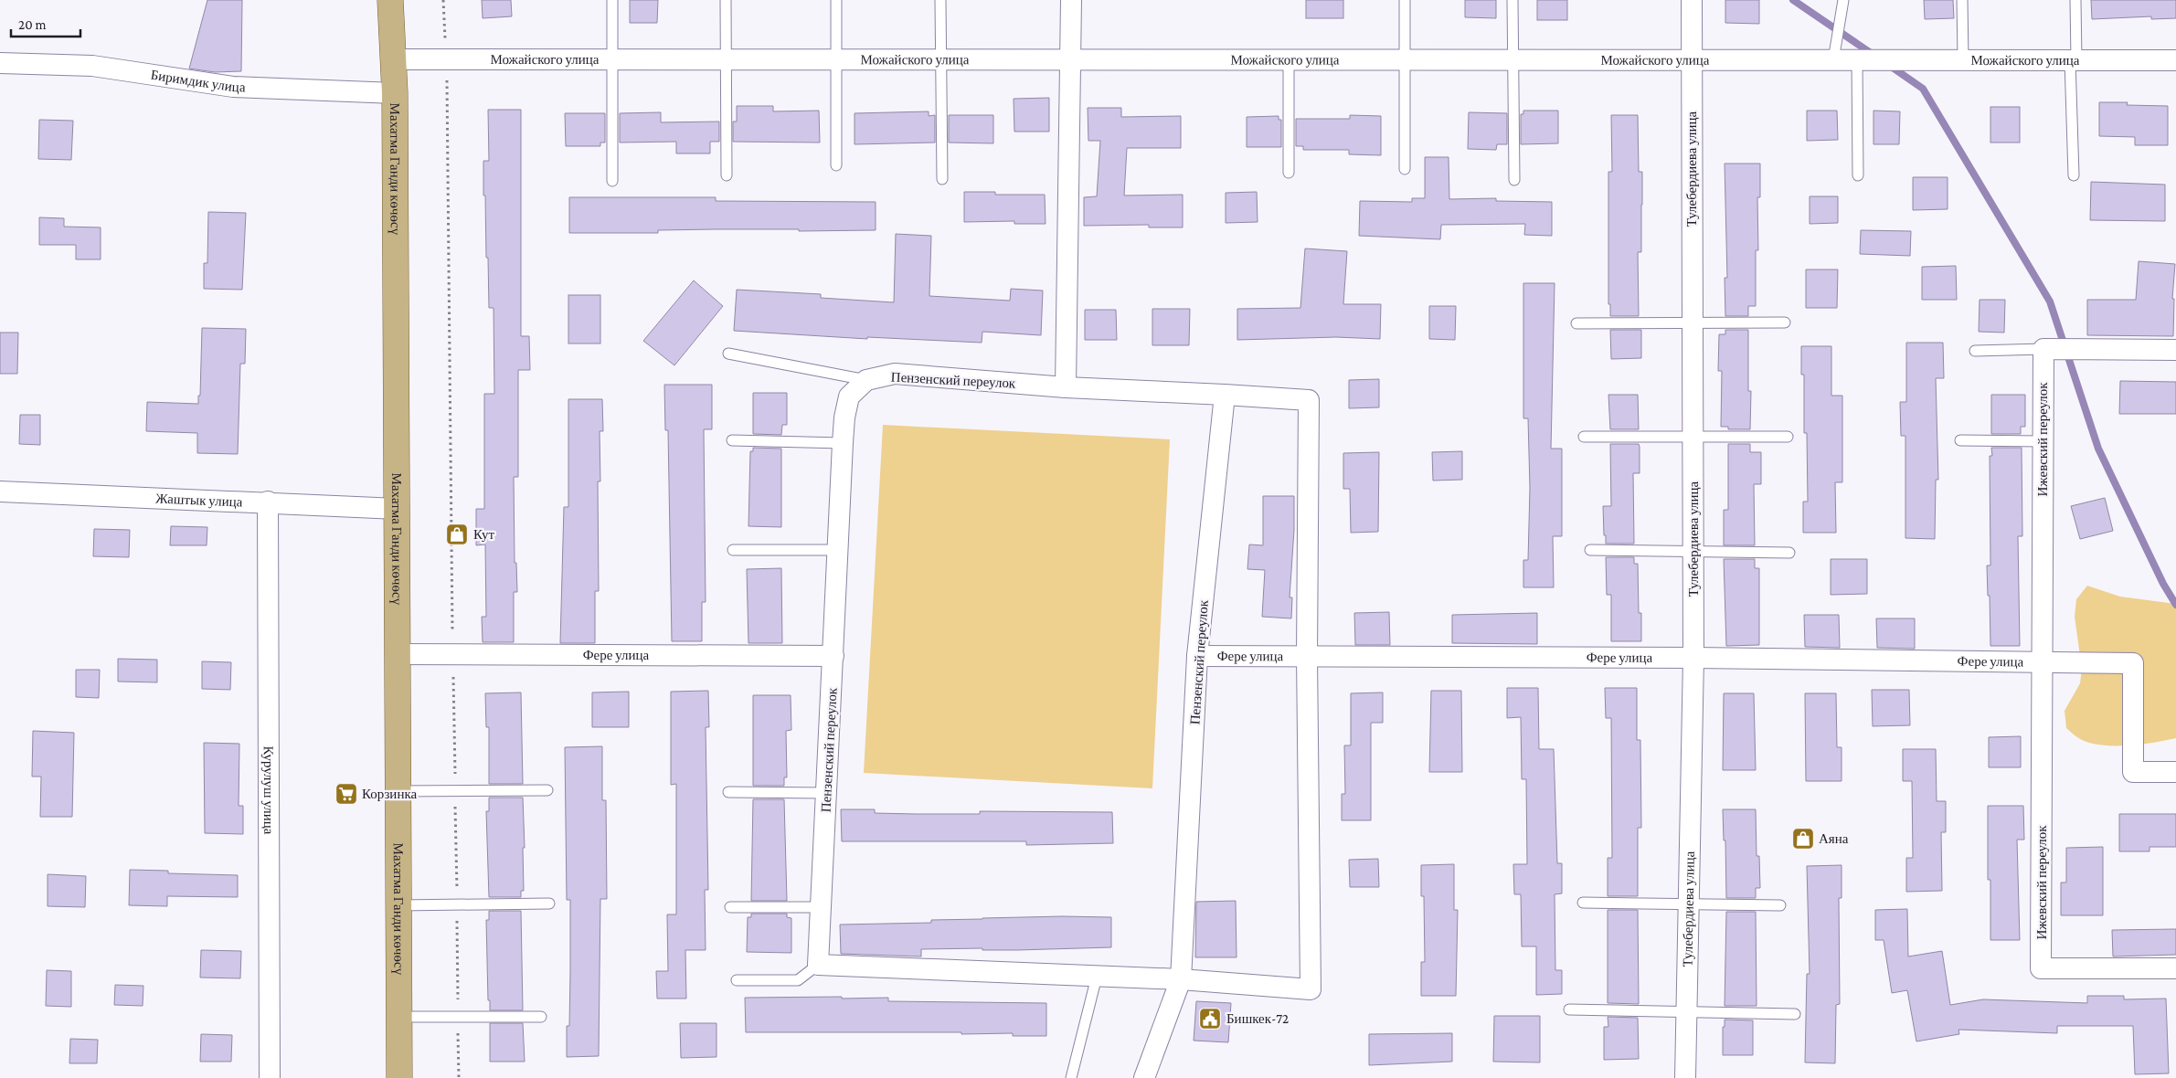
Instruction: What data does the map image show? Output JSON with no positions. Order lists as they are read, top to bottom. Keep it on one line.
{"streets":{"main road":["Махатма Ганди көчөсү"],"street":["Можайского улица","Биримдик улица","Тулебердиева улица","Пензенский переулок","Ижевский переулок","Жаштык улица","Фере улица","Курулуш улица"]},"crossings":[["Можайского улица","Махатма Ганди көчөсү"],["Можайского улица","Тулебердиева улица"],["Биримдик улица","Махатма Ганди көчөсү"],["Махатма Ганди көчөсү","Жаштык улица"],["Махатма Ганди көчөсү","Фере улица"],["Тулебердиева улица","Фере улица"],["Пензенский переулок","Фере улица"],["Ижевский переулок","Фере улица"],["Жаштык улица","Курулуш улица"]],"places":{"shop":["Кут","Аяна"],"supermarket":["Корзинка"],"public building":["Бишкек-72"]},"scale_bar":"20 m"}
